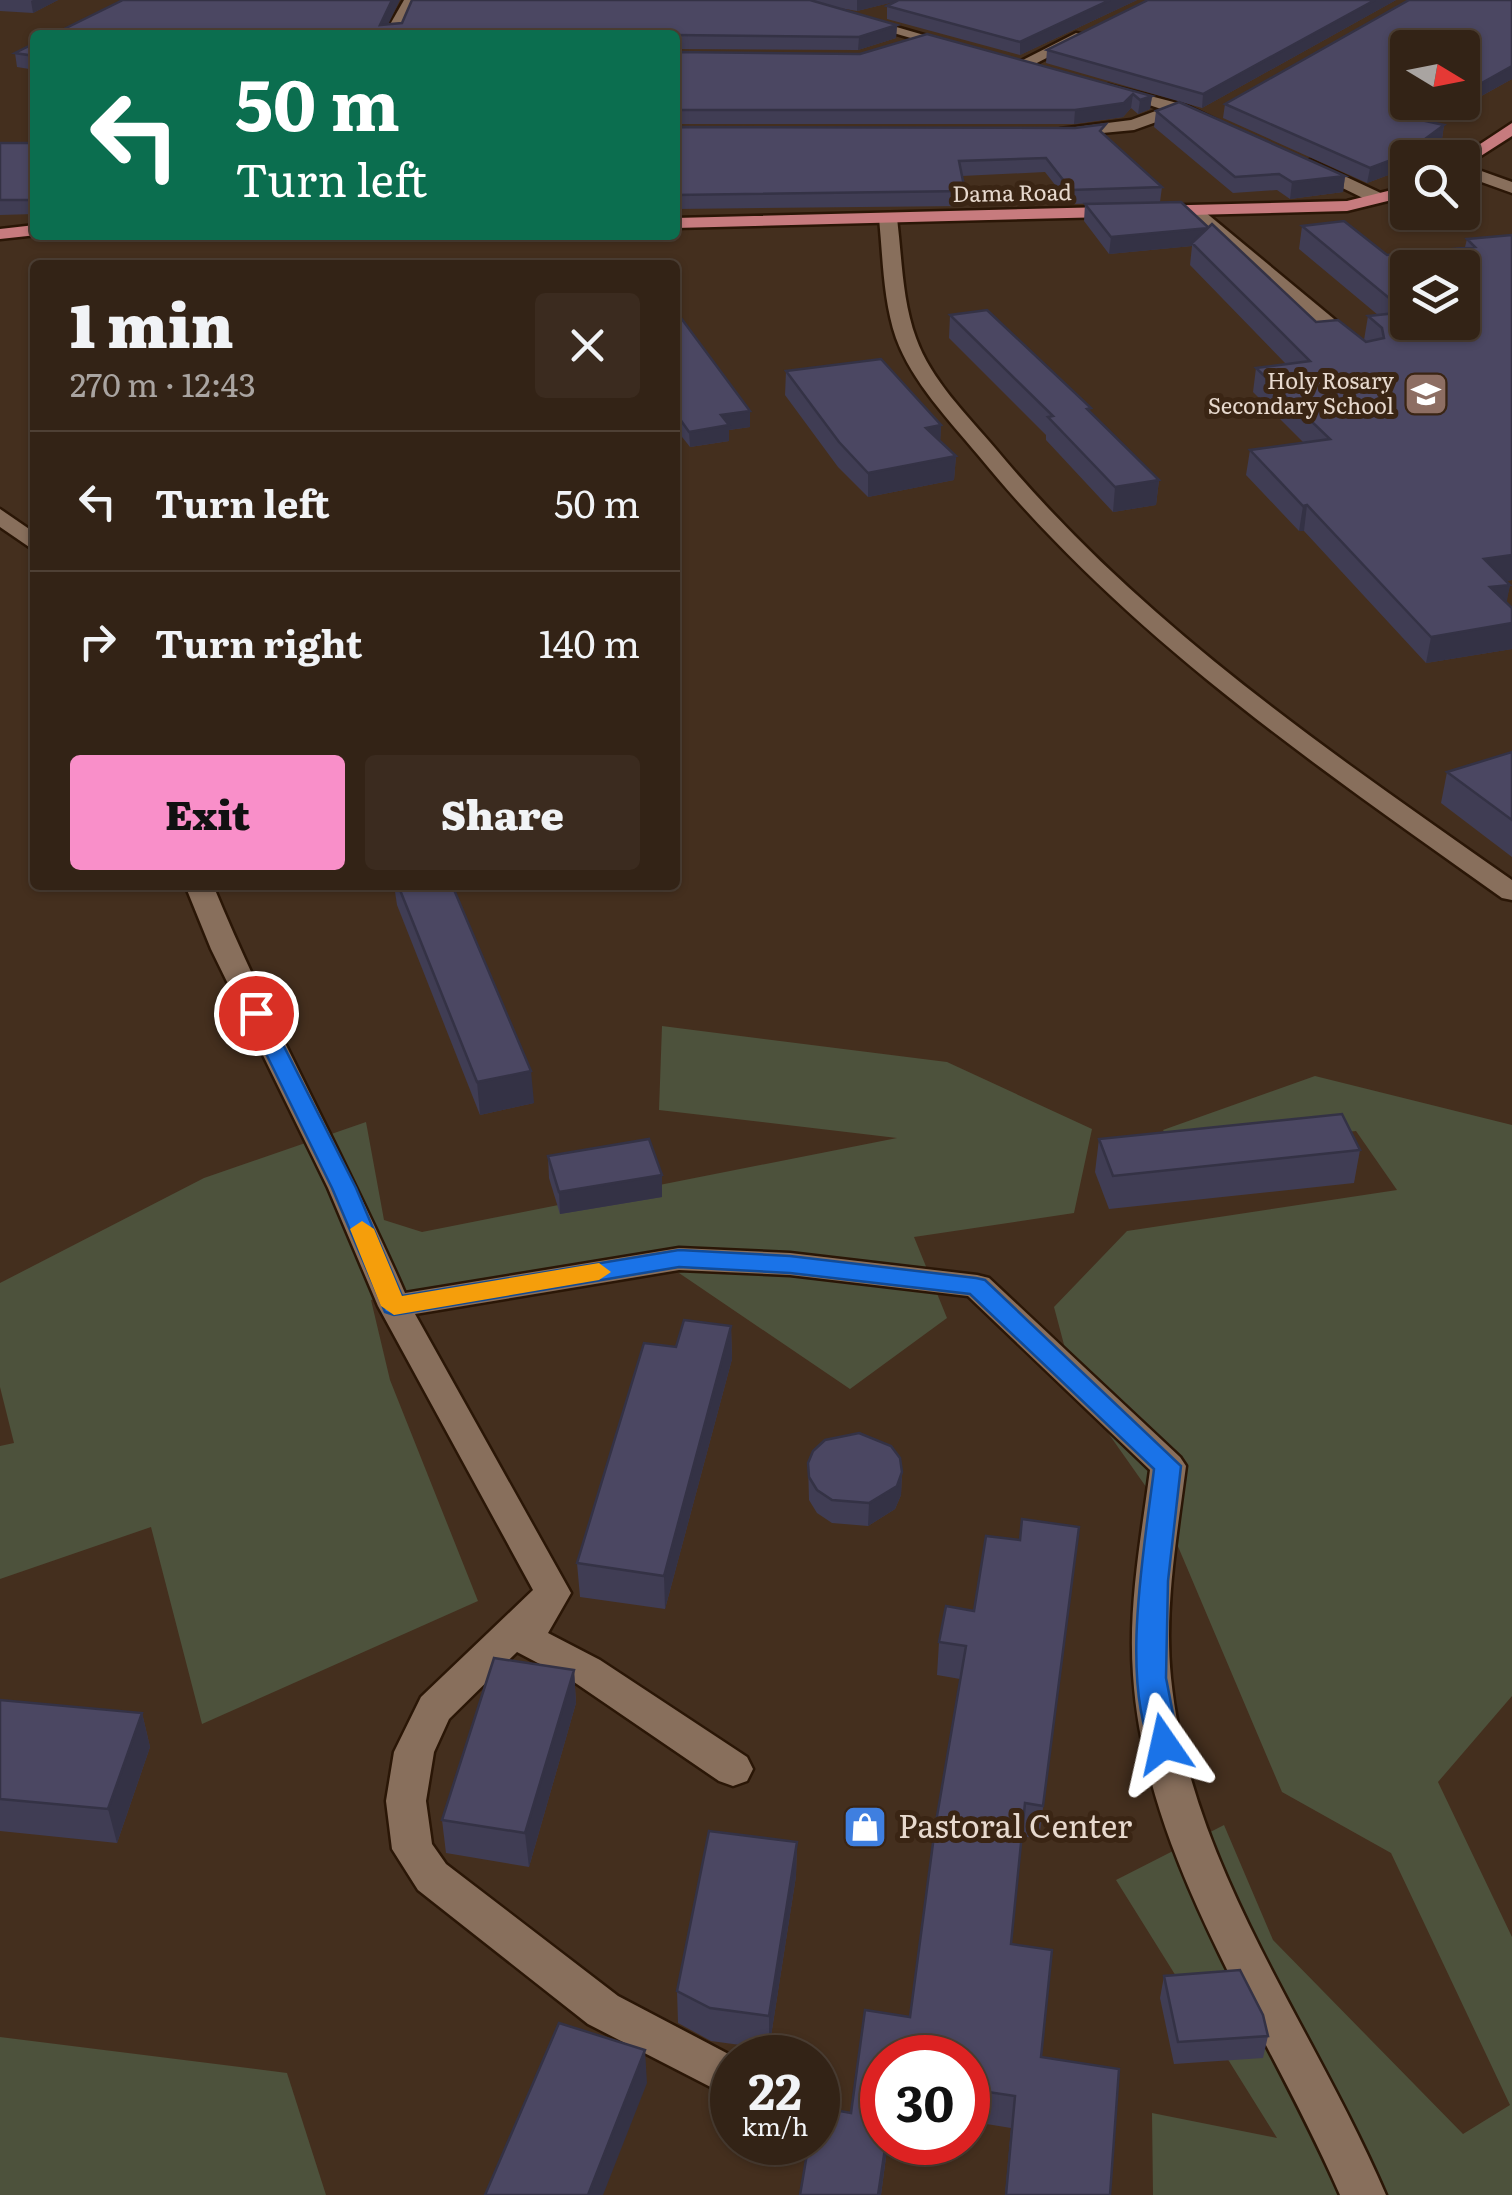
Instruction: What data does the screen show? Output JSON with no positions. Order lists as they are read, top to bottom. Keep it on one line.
{"streets":{"highway":["Dama Road"]},"places":{"school or university":["Holy Rosary Secondary School"],"shop":["Pastoral Center"]},"north":"right","page":{"turn":["50 m","Turn left"],"heading":["1 min","270 m · 12:43"],"list":[{"name":"Turn left","value":"50 m"},{"name":"Turn right","value":"140 m"}],"buttons":["Exit","Share"],"speed":"22 km/h","limit":"30"}}
